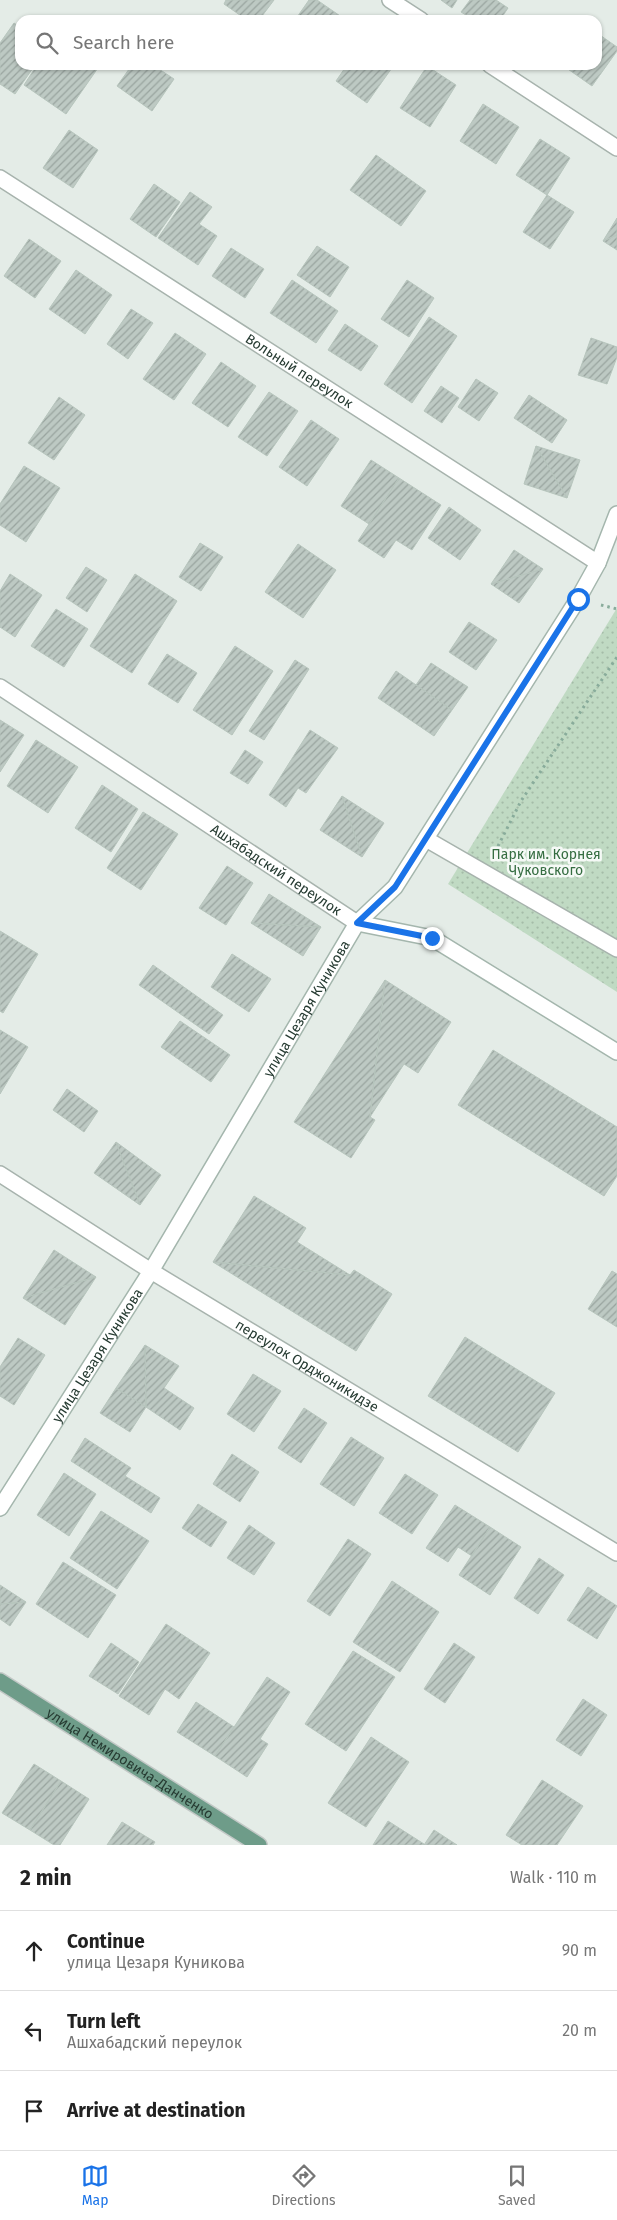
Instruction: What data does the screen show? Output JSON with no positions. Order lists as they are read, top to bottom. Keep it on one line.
{"streets":{"main road":["улица Немировича-Данченко"],"street":["Вольный переулок","Ашхабадский переулок","улица Цезаря Куникова","переулок Орджоникидзе"]},"crossings":[["Вольный переулок","улица Цезаря Куникова"],["Ашхабадский переулок","улица Цезаря Куникова"],["улица Цезаря Куникова","переулок Орджоникидзе"]],"parks":["Парк им. Корнея Чуковского"],"page":{"search":"Search here","heading":["2 min","Walk · 110 m"],"list":[["Continue","улица Цезаря Куникова","90 m"],["Turn left","Ашхабадский переулок","20 m"],"Arrive at destination"],"nav":["Map","Directions","Saved"]}}
